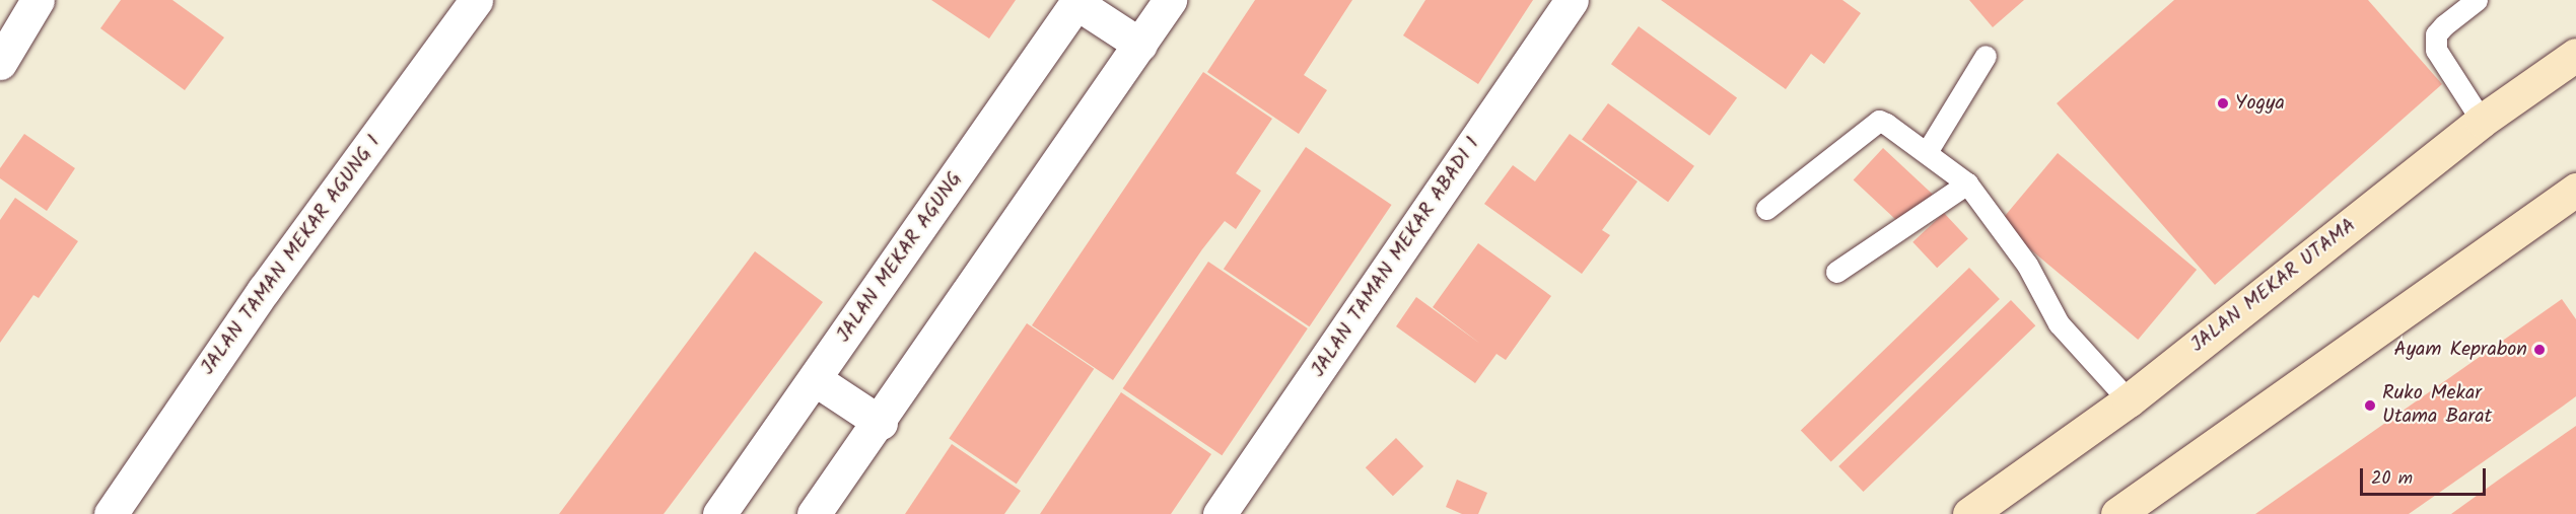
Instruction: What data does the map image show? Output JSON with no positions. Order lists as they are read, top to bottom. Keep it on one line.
{"streets":{"street":["JALAN TAMAN MEKAR AGUNG I","JALAN MEKAR AGUNG","JALAN TAMAN MEKAR ABADI 1","JALAN MEKAR UTAMA"]},"places":["Yogya","Ayam Keprabon","Ruko Mekar Utama Barat"],"scale_bar":"20 m"}
